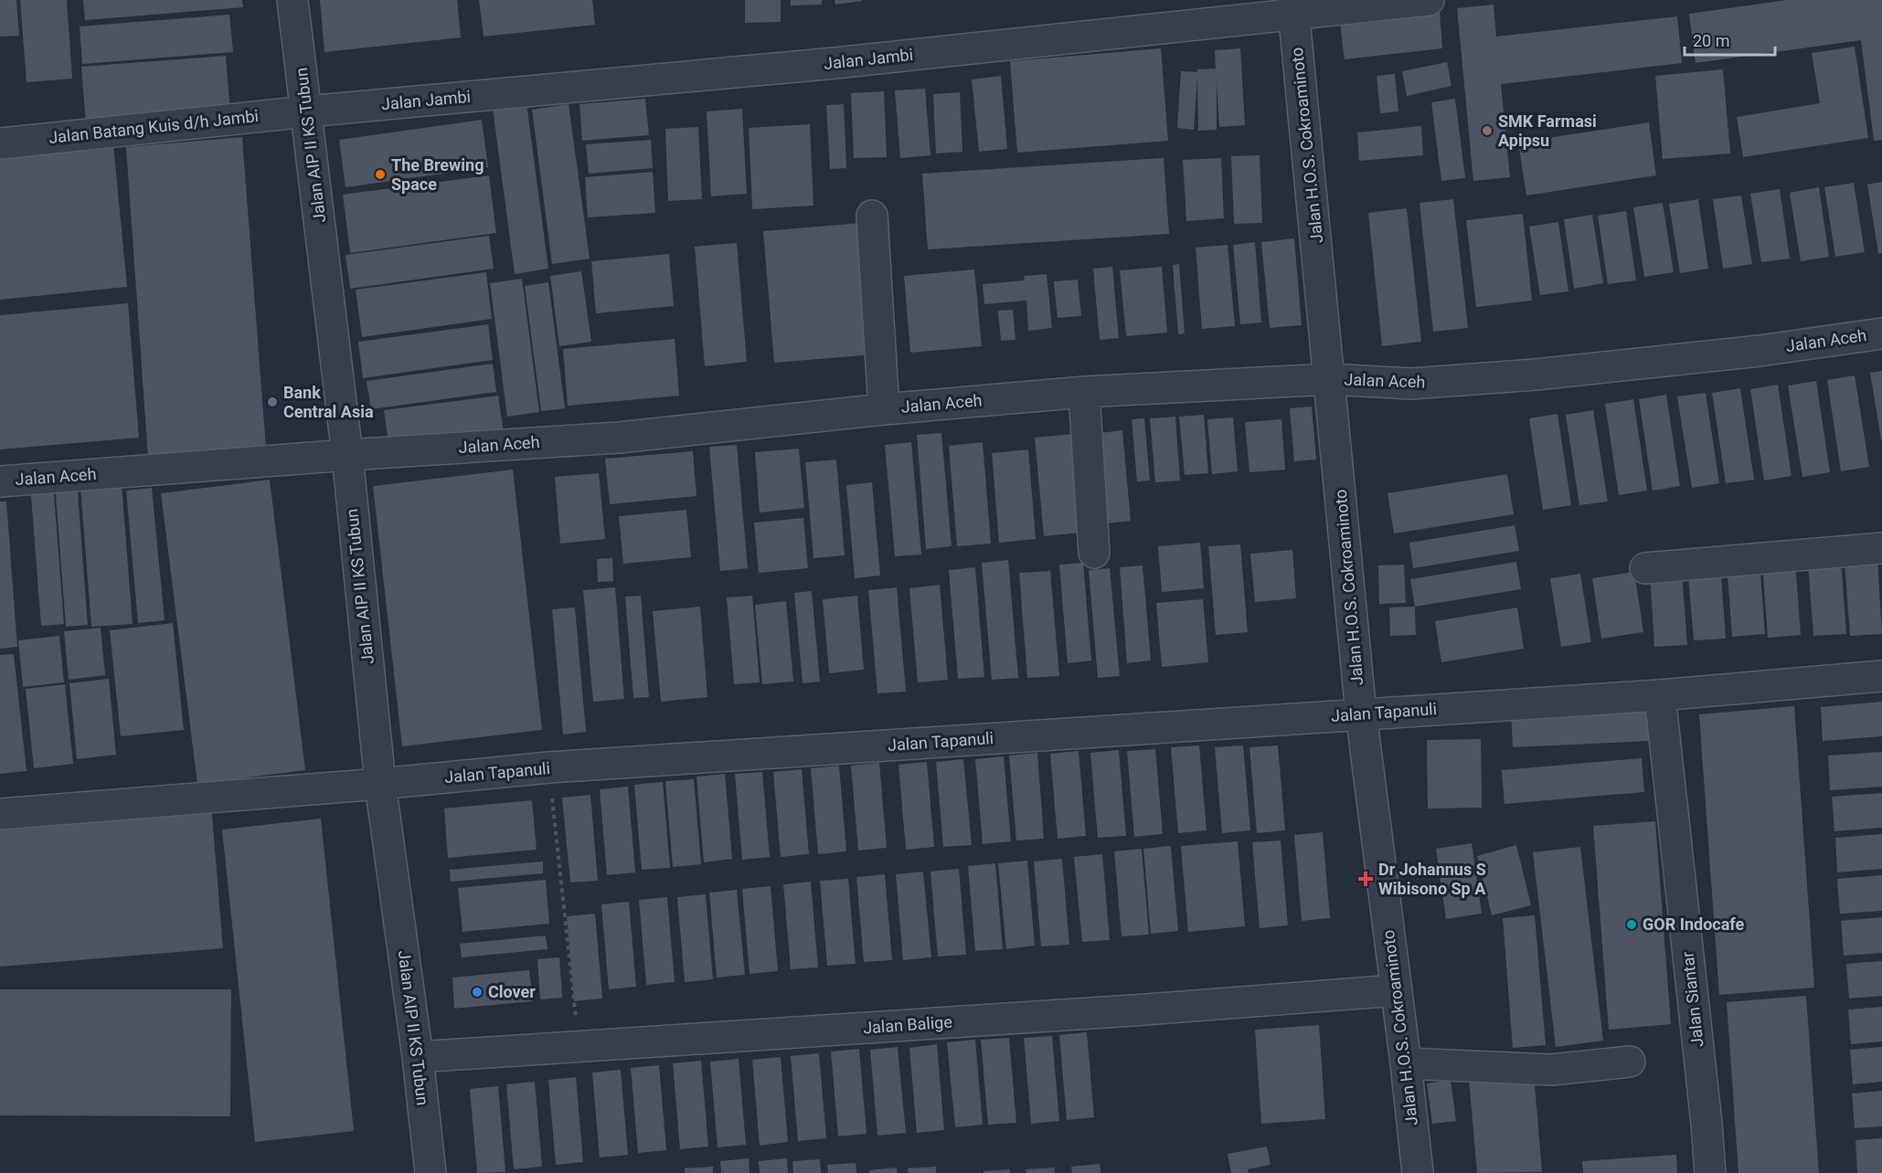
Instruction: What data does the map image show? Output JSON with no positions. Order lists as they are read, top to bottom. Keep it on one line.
{"streets":{"street":["Jalan Jambi","Jalan Batang Kuis d/h Jambi","Jalan AIP II KS Tubun","Jalan H.O.S. Cokroaminoto","Jalan Aceh","Jalan Tapanuli","Jalan Siantar","Jalan Balige"]},"crossings":[["Jalan Jambi","Jalan Batang Kuis d/h Jambi"],["Jalan Jambi","Jalan AIP II KS Tubun"],["Jalan Jambi","Jalan H.O.S. Cokroaminoto"],["Jalan Batang Kuis d/h Jambi","Jalan AIP II KS Tubun"],["Jalan AIP II KS Tubun","Jalan Aceh"],["Jalan AIP II KS Tubun","Jalan Tapanuli"],["Jalan AIP II KS Tubun","Jalan Balige"],["Jalan H.O.S. Cokroaminoto","Jalan Aceh"],["Jalan H.O.S. Cokroaminoto","Jalan Tapanuli"],["Jalan H.O.S. Cokroaminoto","Jalan Balige"],["Jalan Tapanuli","Jalan Siantar"]],"places":{"other":["SMK Farmasi Apipsu","The Brewing Space","Bank Central Asia","GOR Indocafe","Clover"],"health":["Dr Johannus S Wibisono Sp A"]},"scale_bar":"20 m"}
